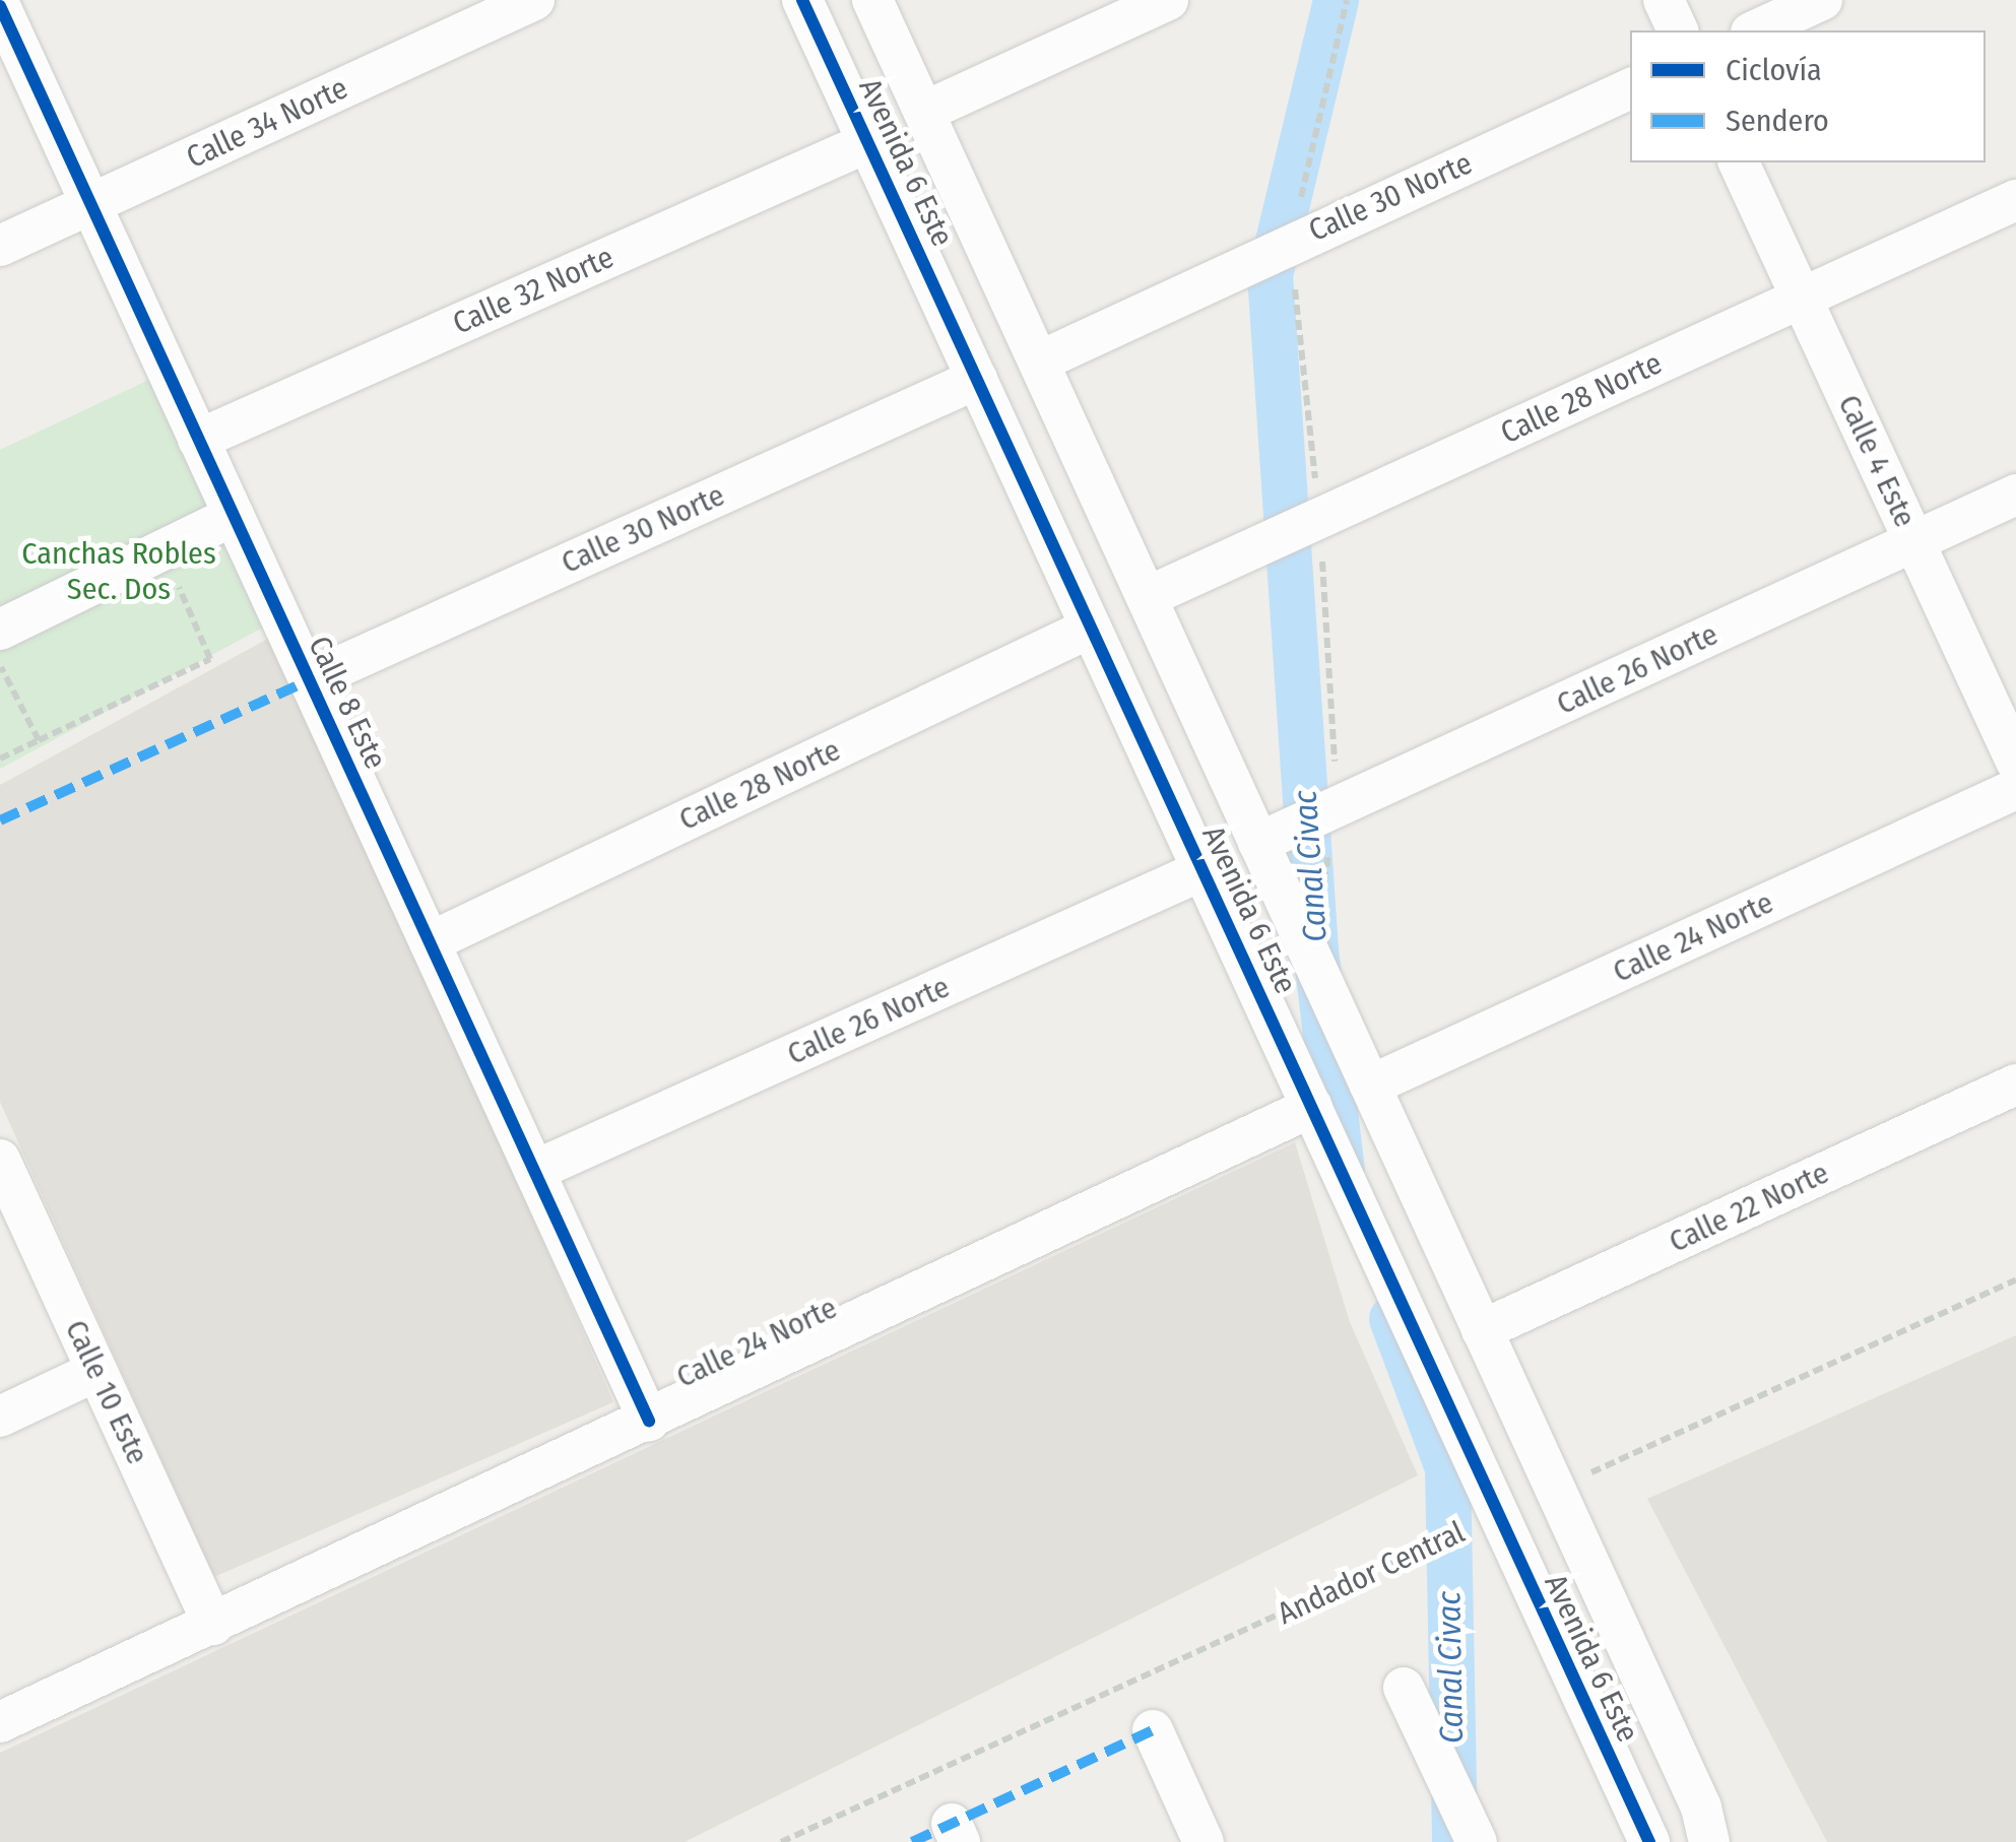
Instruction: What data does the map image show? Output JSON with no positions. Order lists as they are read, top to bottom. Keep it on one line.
{"streets":{"street":["Calle 34 Norte","Avenida 6 Este","Calle 30 Norte","Calle 32 Norte","Calle 28 Norte","Calle 4 Este","Calle 26 Norte","Calle 8 Este","Calle 24 Norte","Calle 22 Norte","Calle 10 Este"],"path":["Andador Central"]},"crossings":[["Calle 34 Norte","Calle 8 Este"],["Avenida 6 Este","Calle 30 Norte"],["Avenida 6 Este","Calle 32 Norte"],["Avenida 6 Este","Calle 28 Norte"],["Avenida 6 Este","Calle 26 Norte"],["Avenida 6 Este","Calle 24 Norte"],["Avenida 6 Este","Calle 22 Norte"],["Avenida 6 Este","Andador Central"],["Calle 30 Norte","Calle 8 Este"],["Calle 32 Norte","Calle 8 Este"],["Calle 28 Norte","Calle 4 Este"],["Calle 28 Norte","Calle 8 Este"],["Calle 4 Este","Calle 26 Norte"],["Calle 26 Norte","Calle 8 Este"],["Calle 8 Este","Calle 24 Norte"],["Calle 24 Norte","Calle 10 Este"]],"water":["Canal Civac"],"parks":["Canchas Robles Sec. Dos"],"legend":["Ciclovía","Sendero"]}
